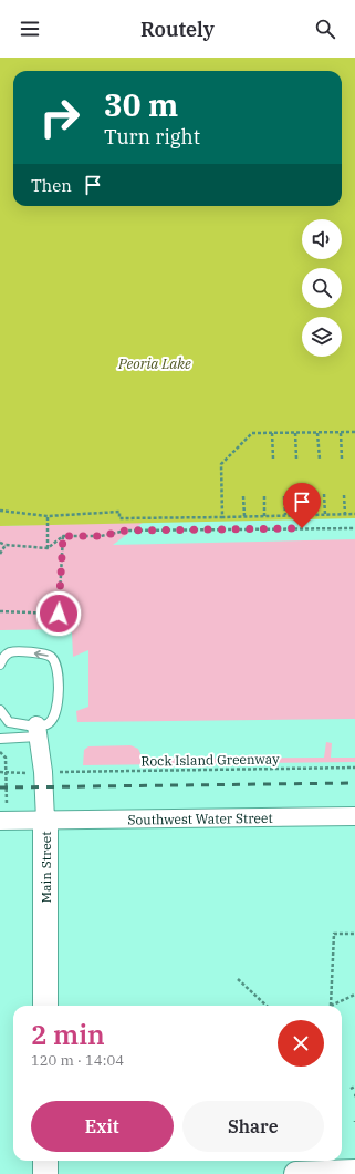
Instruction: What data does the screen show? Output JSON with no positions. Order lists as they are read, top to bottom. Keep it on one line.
{"streets":{"street":["Southwest Water Street","Main Street"],"path":["Rock Island Greenway"]},"crossings":[["Southwest Water Street","Main Street"]],"water":["Peoria Lake"],"page":{"header":"Routely","turn":["30 m","Turn right"],"then":"Then","heading":["2 min","120 m · 14:04"],"buttons":["Exit","Share"]}}
